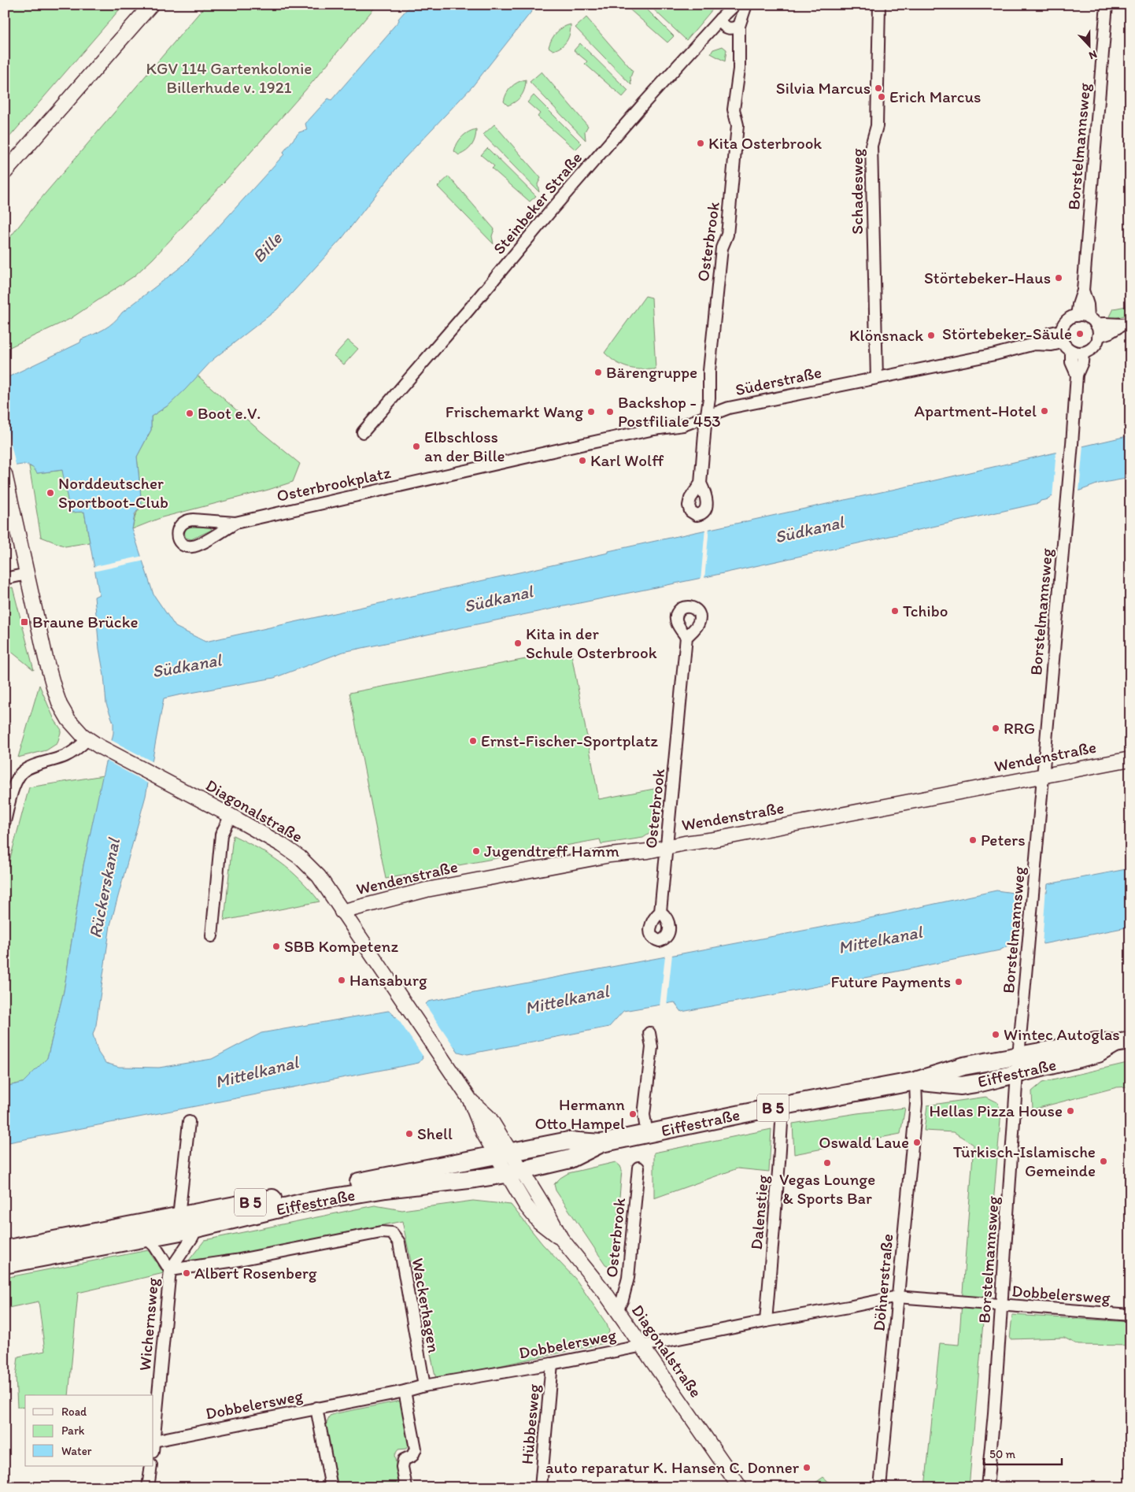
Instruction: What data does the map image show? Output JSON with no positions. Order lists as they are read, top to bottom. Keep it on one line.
{"streets":{"main road":["Eiffestraße","B 5"],"street":["Borstelmannsweg","Schadesweg","Steinbeker Straße","Osterbrook","Süderstraße","Osterbrookplatz","Wendenstraße","Diagonalstraße","Dalenstieg","Döhnerstraße","Dobbelersweg","Wackerhagen","Wichernsweg","Hübbesweg"]},"crossings":[["Borstelmannsweg","Süderstraße"],["Borstelmannsweg","Wendenstraße"],["Borstelmannsweg","Eiffestraße"],["Borstelmannsweg","Dobbelersweg"],["Schadesweg","Süderstraße"],["Osterbrook","Süderstraße"],["Osterbrook","Wendenstraße"],["Osterbrook","Diagonalstraße"],["Süderstraße","Osterbrookplatz"],["Wendenstraße","Diagonalstraße"],["Diagonalstraße","Eiffestraße"],["Diagonalstraße","Dobbelersweg"],["Eiffestraße","Dalenstieg"],["Eiffestraße","Döhnerstraße"],["Eiffestraße","Wichernsweg"],["Dalenstieg","Dobbelersweg"],["Döhnerstraße","Dobbelersweg"],["Dobbelersweg","Wackerhagen"],["Dobbelersweg","Wichernsweg"],["Dobbelersweg","Hübbesweg"],["Wackerhagen","Wichernsweg"]],"water":["Bille","Südkanal","Rückerskanal","Mittelkanal"],"parks":["KGV 114 Gartenkolonie Billerhude v. 1921"],"places":{"other":["Silvia Marcus","Erich Marcus","Kita Osterbrook","Störtebeker-Haus","Störtebeker-Säule","Klönsnack","Bärengruppe","Apartment-Hotel","Frischemarkt Wang","Backshop - Postfiliale 453","Boot e.V.","Elbschloss an der Bille","Karl Wolff","Norddeutscher Sportboot-Club","Tchibo","Kita in der Schule Osterbrook","RRG","Ernst-Fischer-Sportplatz","Peters","Jugendtreff Hamm","SBB Kompetenz","Hansaburg","Future Payments","Wintec Autoglas","Hellas Pizza House","Hermann Otto Hampel","Shell","Oswald Laue","Türkisch-Islamische Gemeinde","Vegas Lounge & Sports Bar","Albert Rosenberg","auto reparatur K. Hansen C. Donner"],"transit":["Braune Brücke"]},"legend":["Road","Park","Water"],"scale_bar":"50 m","north":"bottom"}
